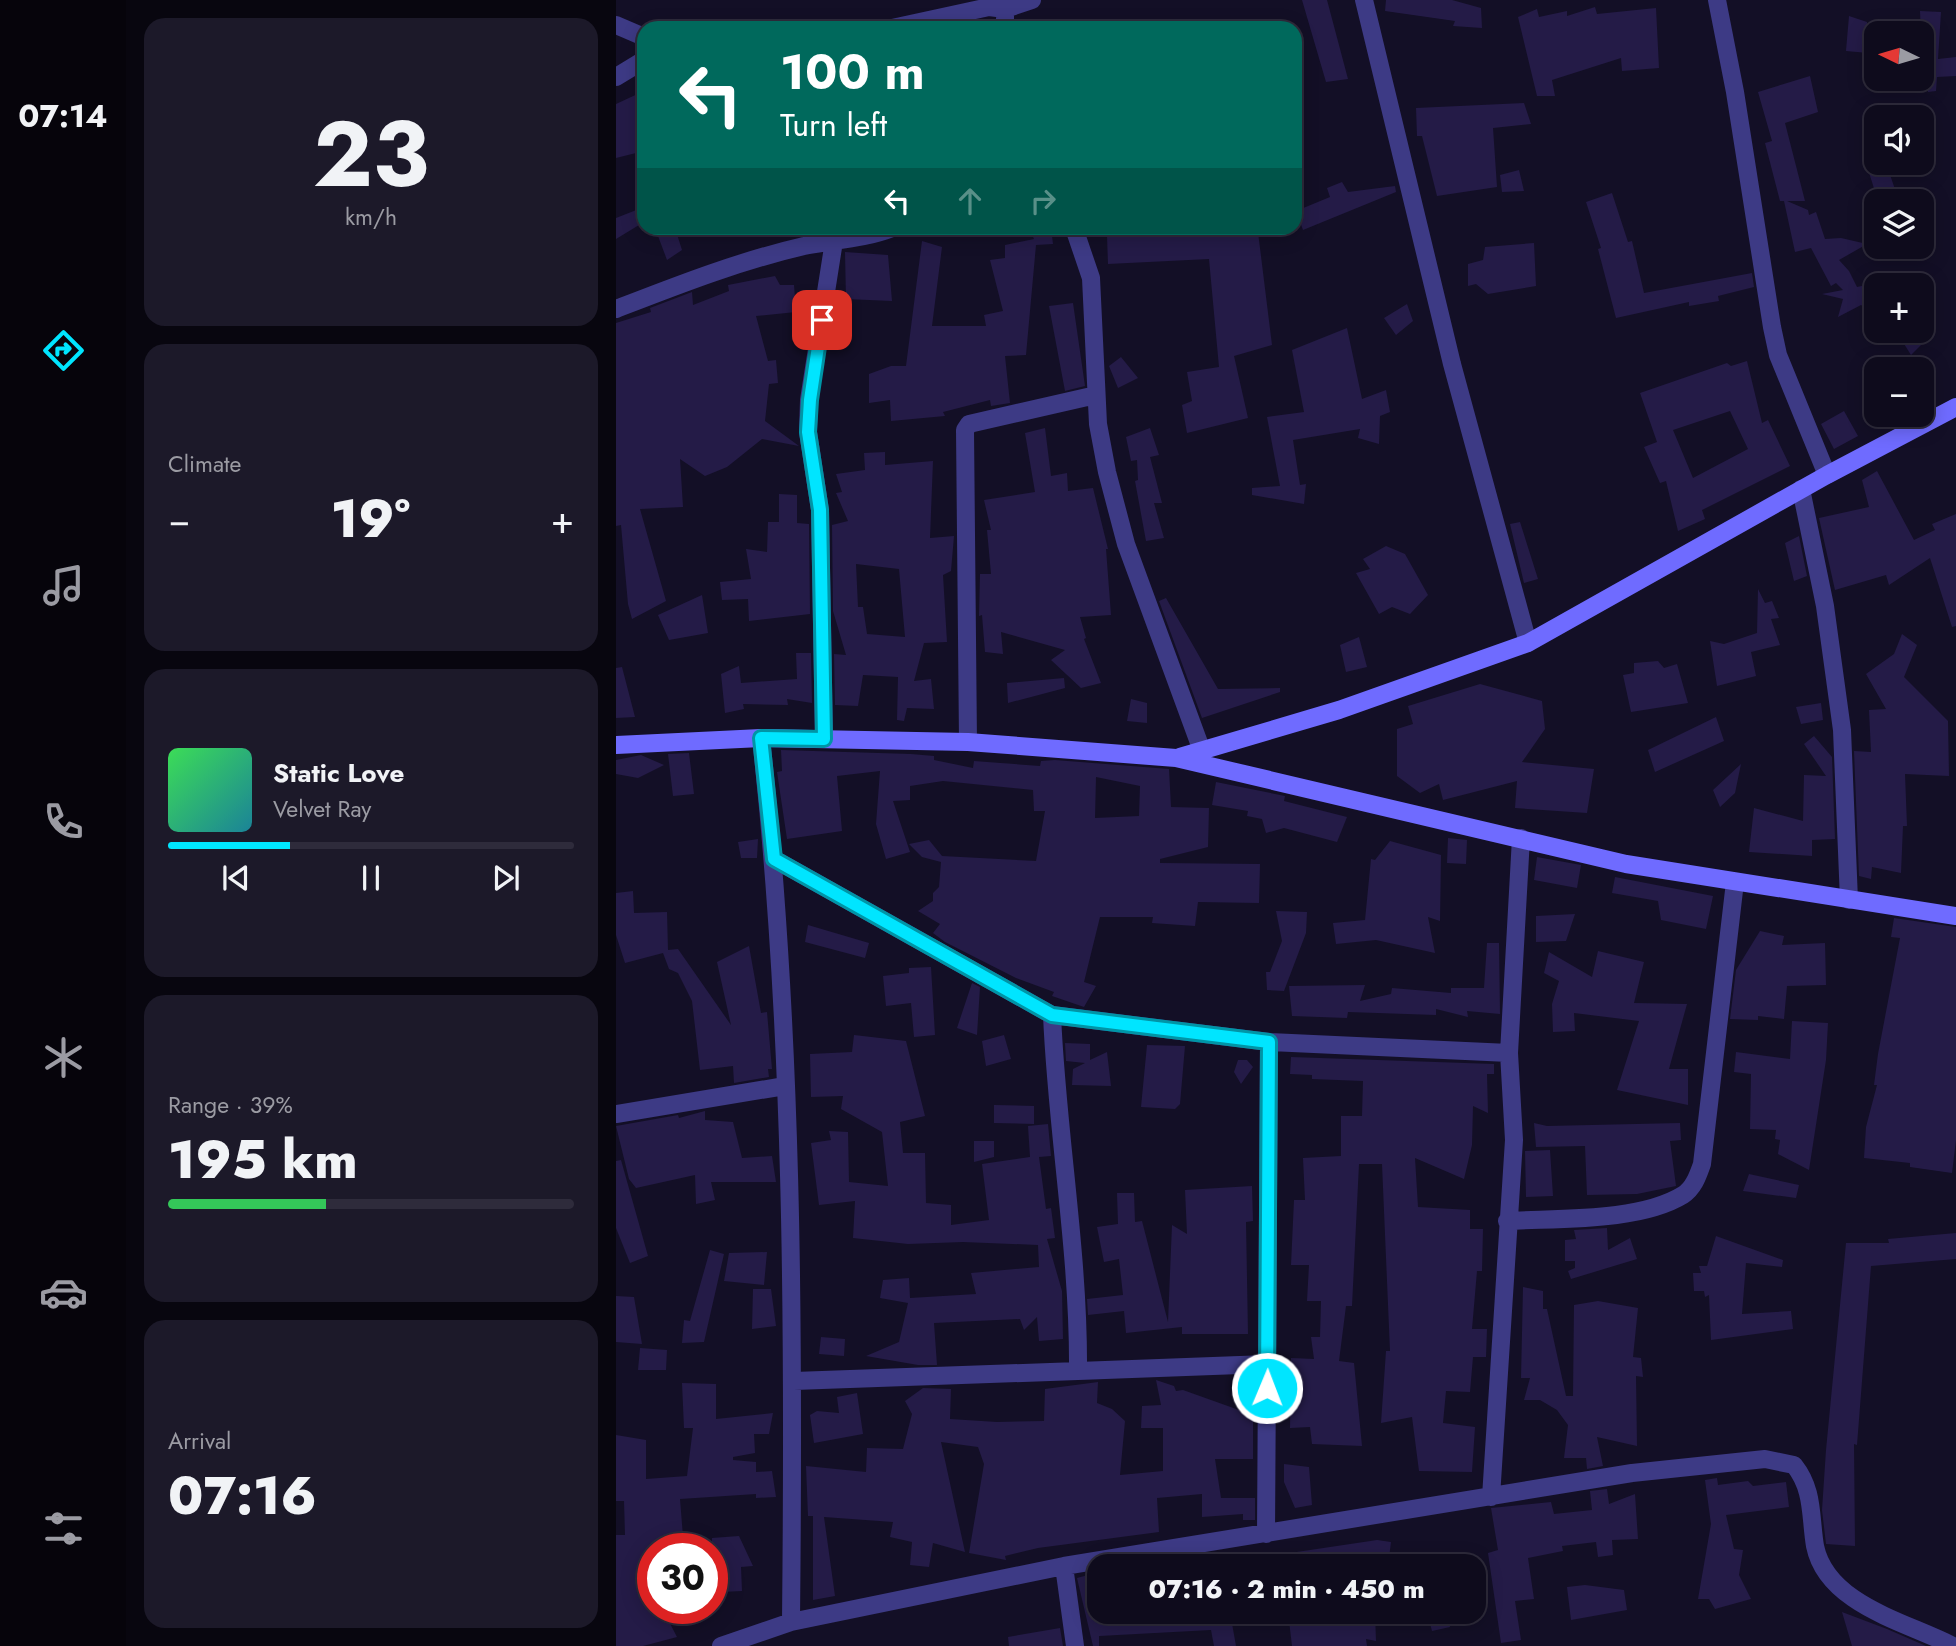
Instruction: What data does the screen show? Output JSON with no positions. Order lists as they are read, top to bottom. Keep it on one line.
{"north":"left","page":{"tabs":"07:14","tile":[["23","km/h"],"Climate",["Range · 39%","195 km"],["Arrival","07:16"]],"map_buttons":["+","−"],"turn":["100 m","Turn left"],"heat":["−","19°","+"],"song":["Static Love","Velvet Ray"],"limit":"30","trip":"07:16 · 2 min · 450 m"}}
